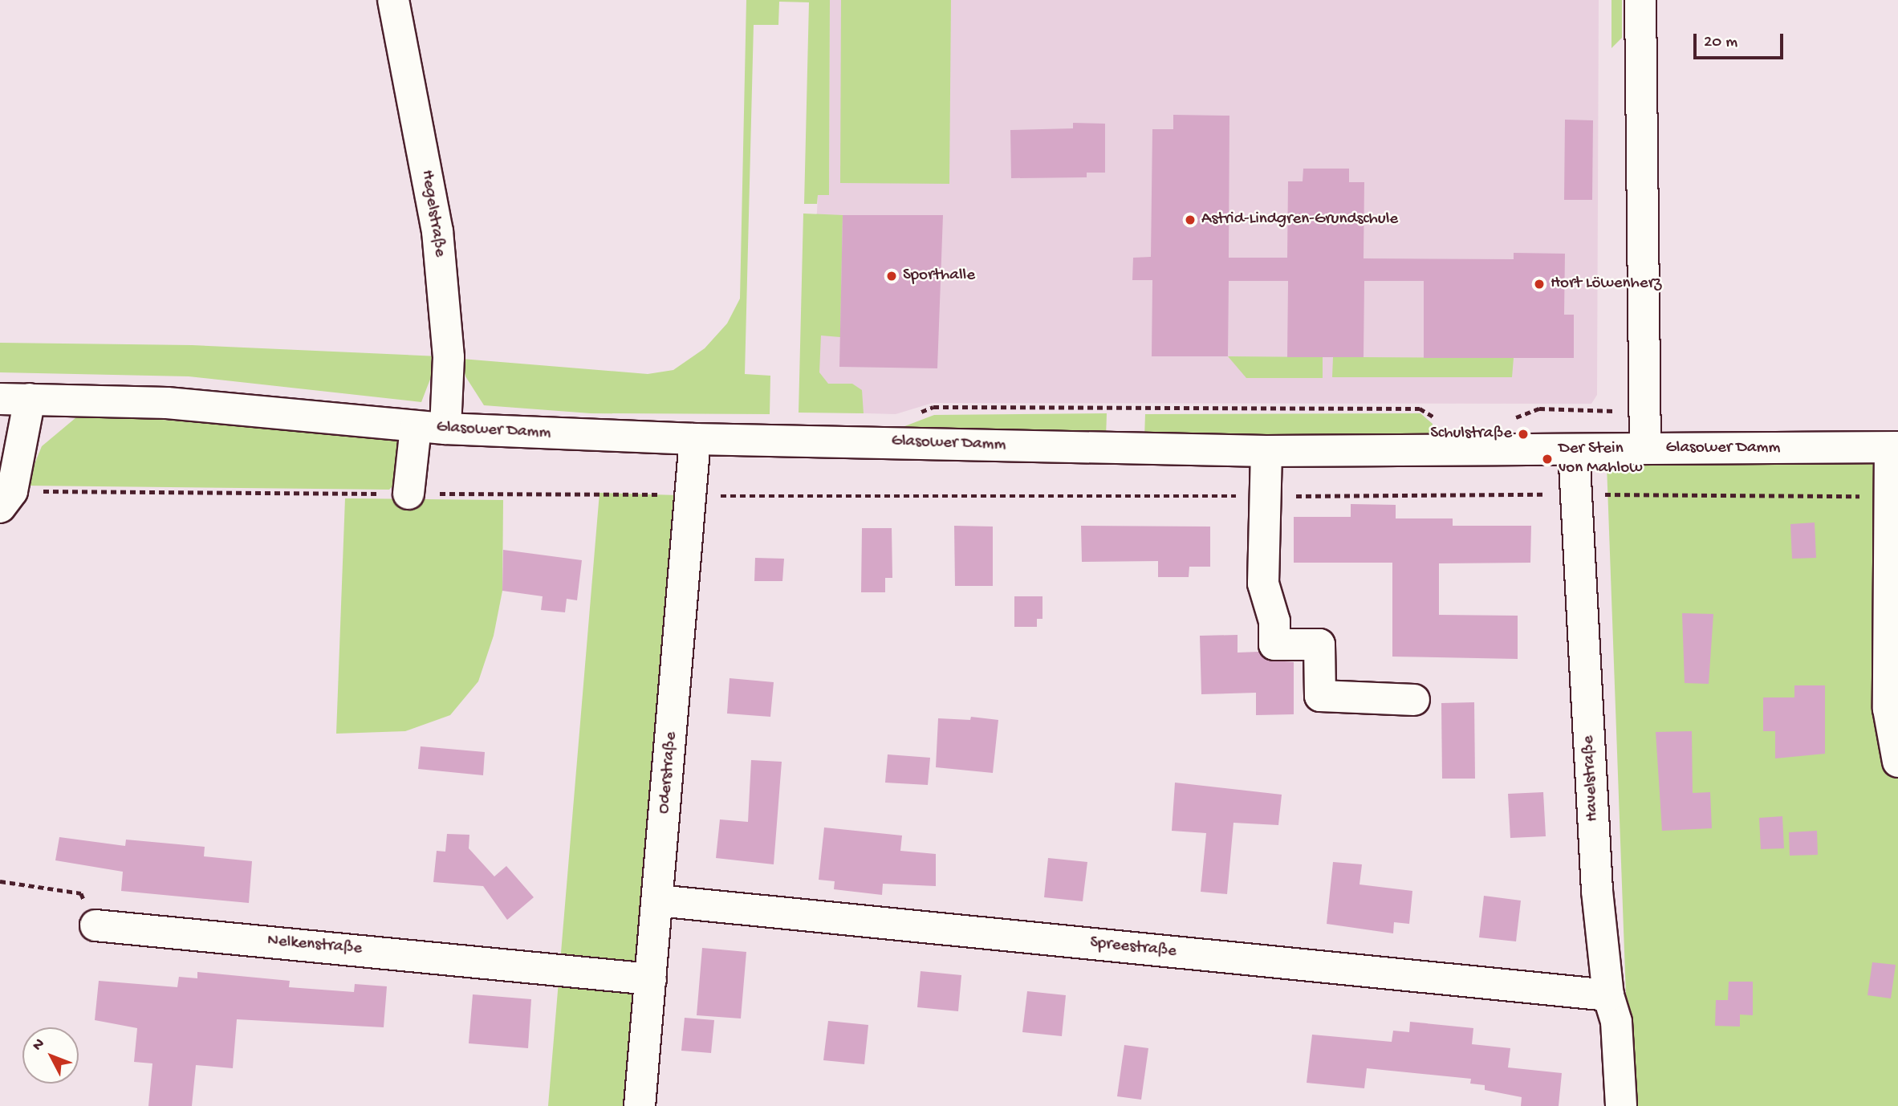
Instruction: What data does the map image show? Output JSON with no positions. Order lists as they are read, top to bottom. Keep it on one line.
{"streets":{"street":["Hegelstraße","Glasower Damm","Oderstraße","Havelstraße","Nelkenstraße","Spreestraße"]},"crossings":[["Hegelstraße","Glasower Damm"],["Glasower Damm","Oderstraße"],["Glasower Damm","Havelstraße"],["Oderstraße","Nelkenstraße"],["Oderstraße","Spreestraße"],["Havelstraße","Spreestraße"]],"places":["Astrid-Lindgren-Grundschule","Sporthalle","Hort Löwenherz","Schulstraße","Der Stein von Mahlow"],"scale_bar":"20 m","north":"top left"}
